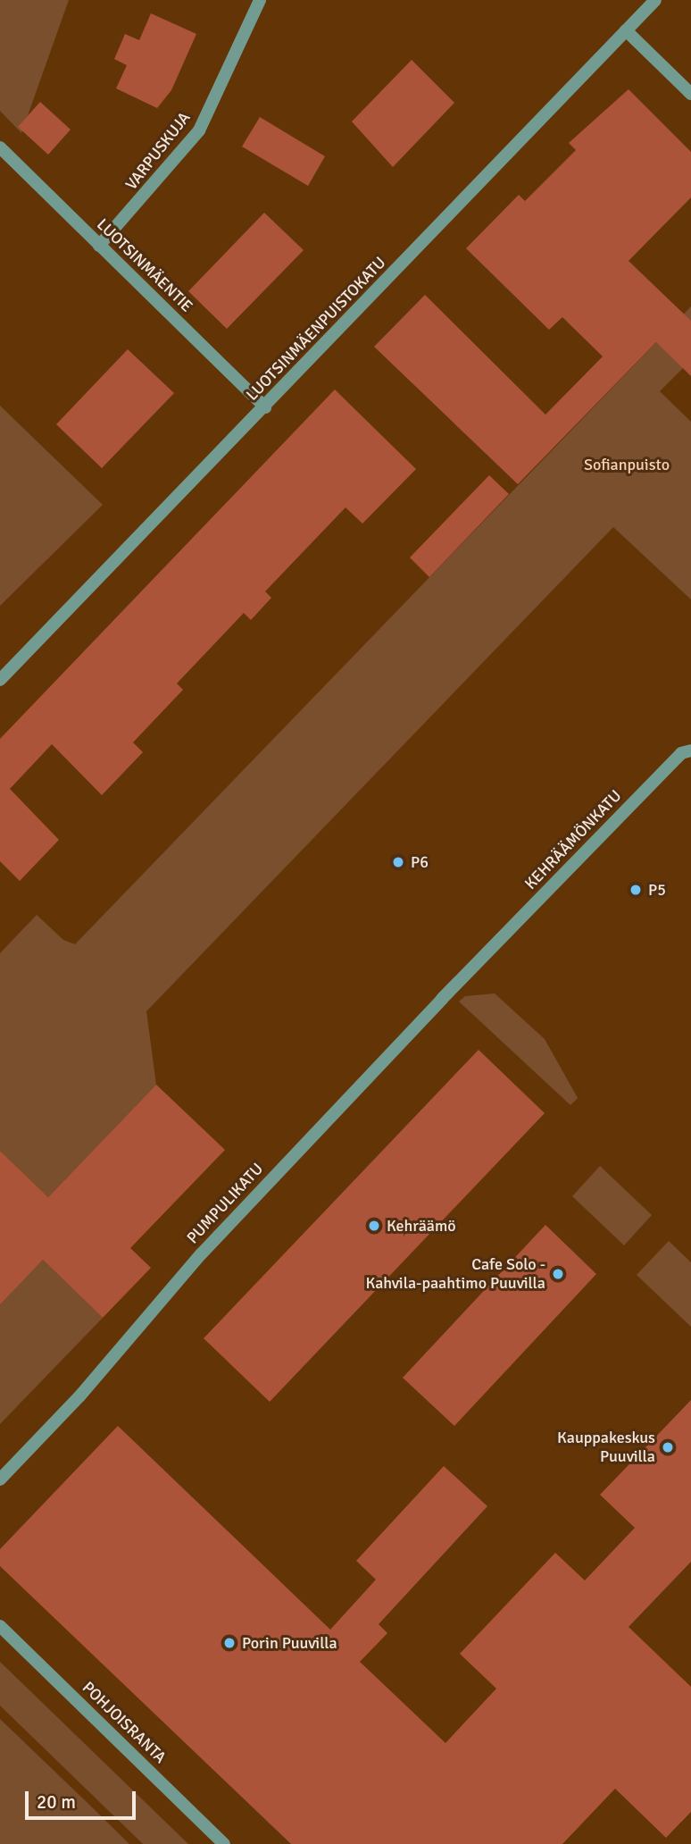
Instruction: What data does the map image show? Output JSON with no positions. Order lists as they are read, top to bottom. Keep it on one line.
{"streets":{"street":["VARPUSKUJA","LUOTSINMÄENTIE","LUOTSINMÄENPUISTOKATU","KEHRÄÄMÖNKATU","PUMPULIKATU","POHJOISRANTA"]},"crossings":[["VARPUSKUJA","LUOTSINMÄENTIE"],["LUOTSINMÄENTIE","LUOTSINMÄENPUISTOKATU"],["KEHRÄÄMÖNKATU","PUMPULIKATU"]],"parks":["Sofianpuisto"],"places":["P6","P5","Kehräämö","Cafe Solo - Kahvila-paahtimo Puuvilla","Kauppakeskus Puuvilla","Porin Puuvilla"],"scale_bar":"20 m"}
